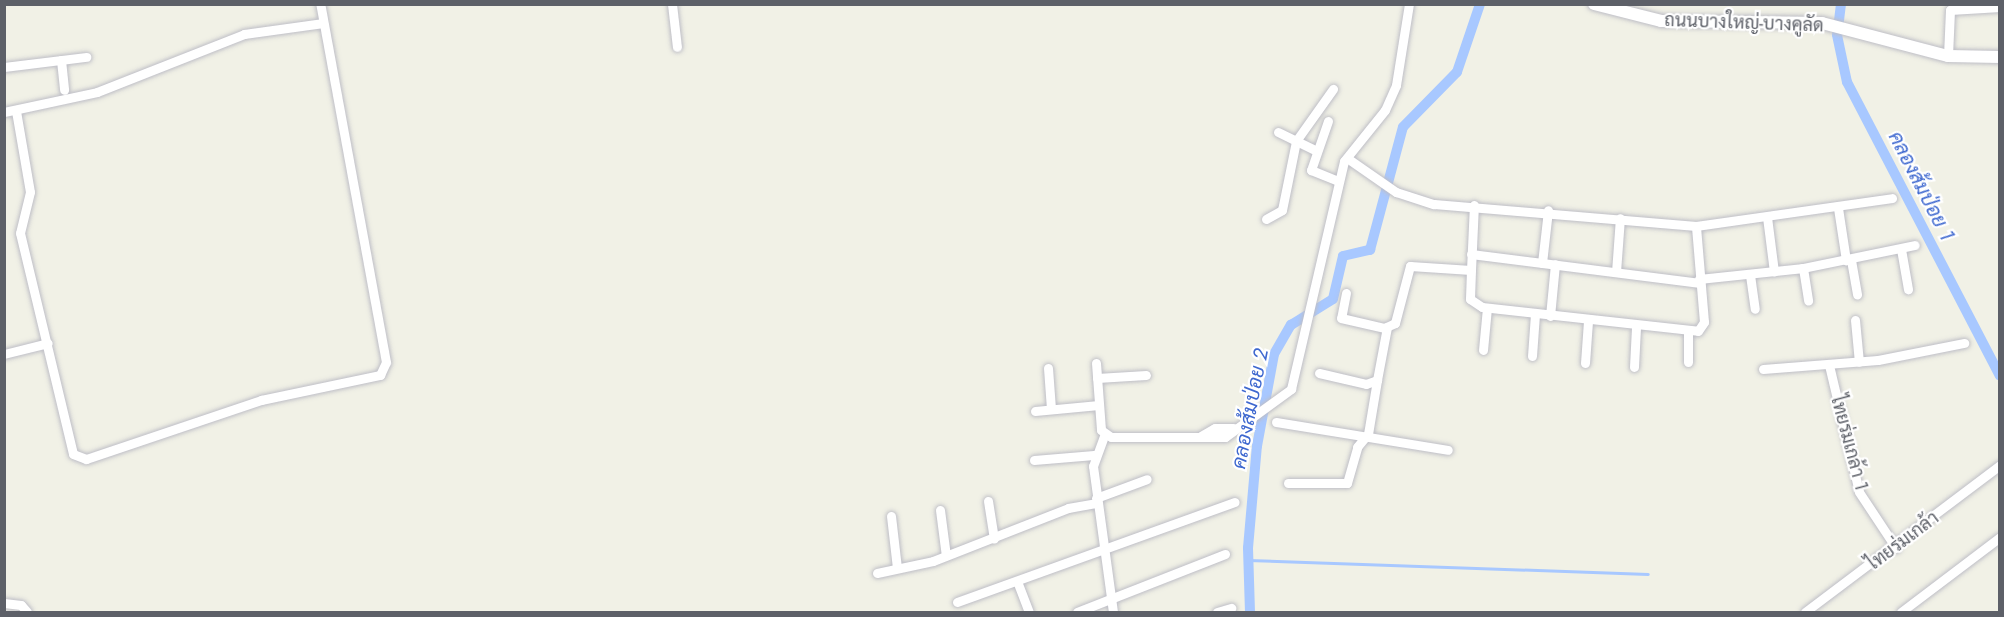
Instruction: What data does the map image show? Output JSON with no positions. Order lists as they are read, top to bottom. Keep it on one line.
{"streets":{"street":["ถนนบางใหญ่-บางคูลัด","ไทยร่มเกล้า 1","ไทยร่มเกล้า"]},"crossings":[["ไทยร่มเกล้า 1","ไทยร่มเกล้า"]],"water":["คลองส้มป่อย 1","คลองส้มป่อย 2"]}
